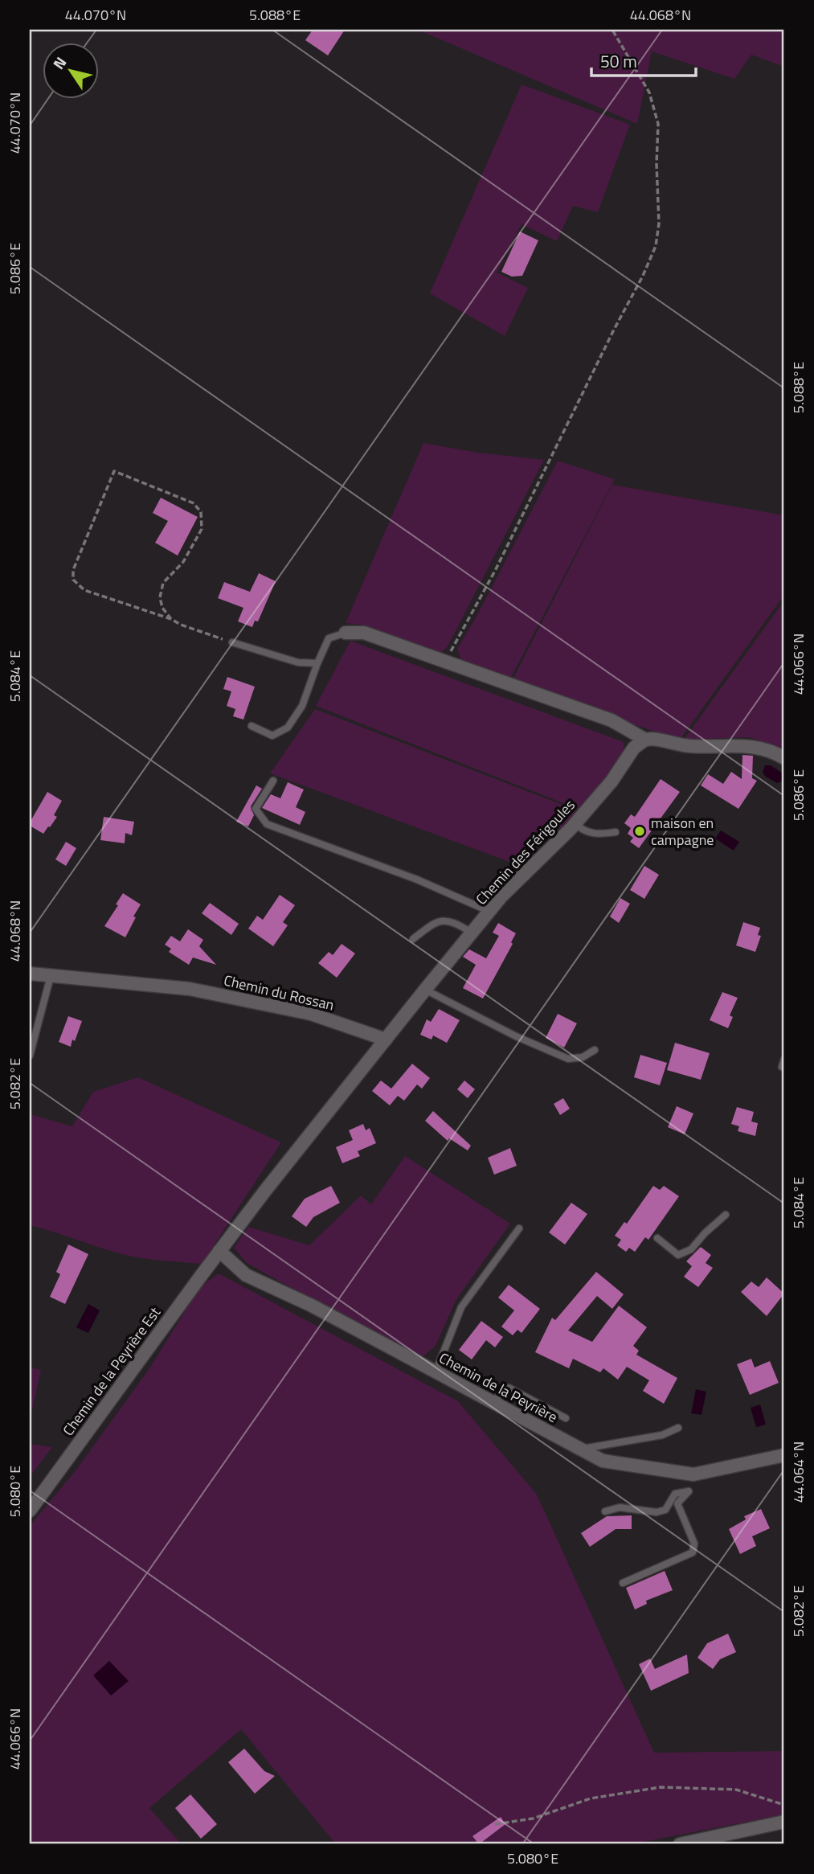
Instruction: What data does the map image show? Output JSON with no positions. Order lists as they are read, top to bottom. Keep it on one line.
{"streets":{"street":["Chemin des Férigoules","Chemin du Rossan","Chemin de la Peyrière Est","Chemin de la Peyrière"]},"crossings":[["Chemin des Férigoules","Chemin du Rossan"],["Chemin de la Peyrière Est","Chemin de la Peyrière"]],"places":["maison en campagne"],"scale_bar":"50 m","north":"top left","coordinates":["44.070°N","5.088°E","44.068°N","5.086°E","44.066°N","5.084°E","5.082°E","44.064°N","5.080°E"]}
